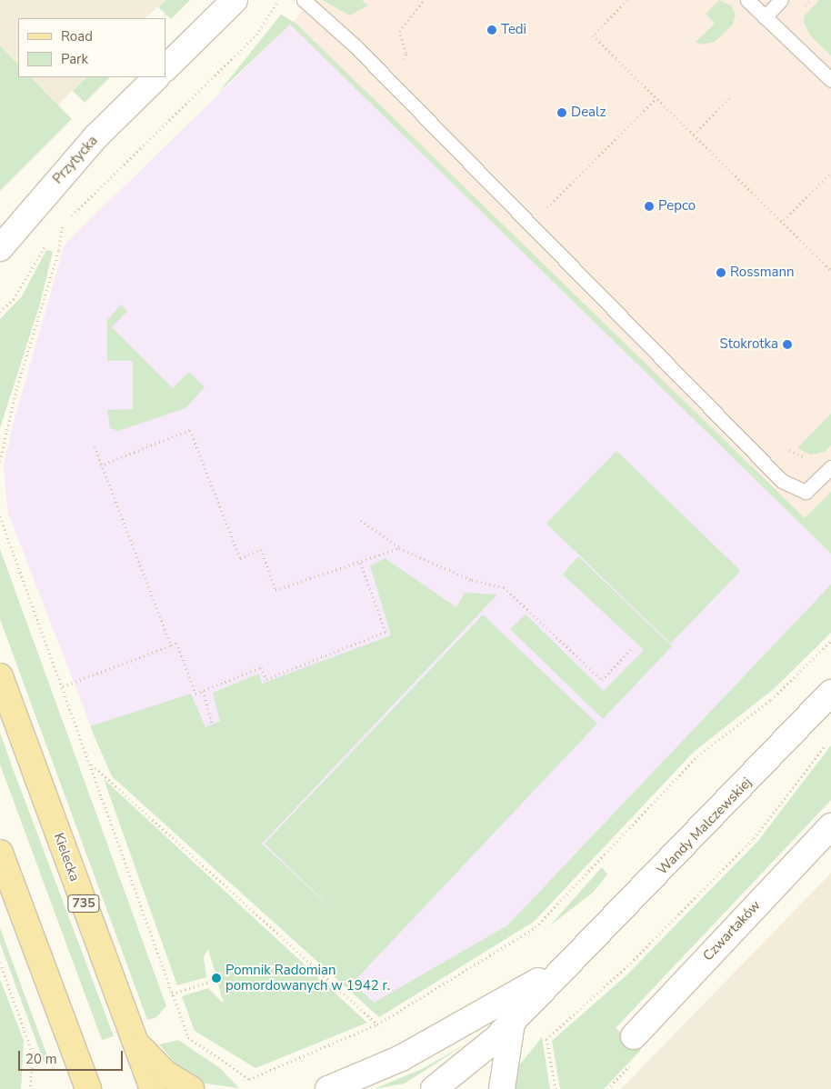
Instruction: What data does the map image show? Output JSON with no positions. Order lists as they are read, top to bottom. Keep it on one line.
{"streets":{"main road":["Przytycka","Wandy Malczewskiej","Kielecka","735","Czwartaków"]},"places":["Tedi","Dealz","Pepco","Rossmann","Stokrotka","Pomnik Radomian pomordowanych w 1942 r."],"legend":["Road","Park"],"scale_bar":"20 m"}
